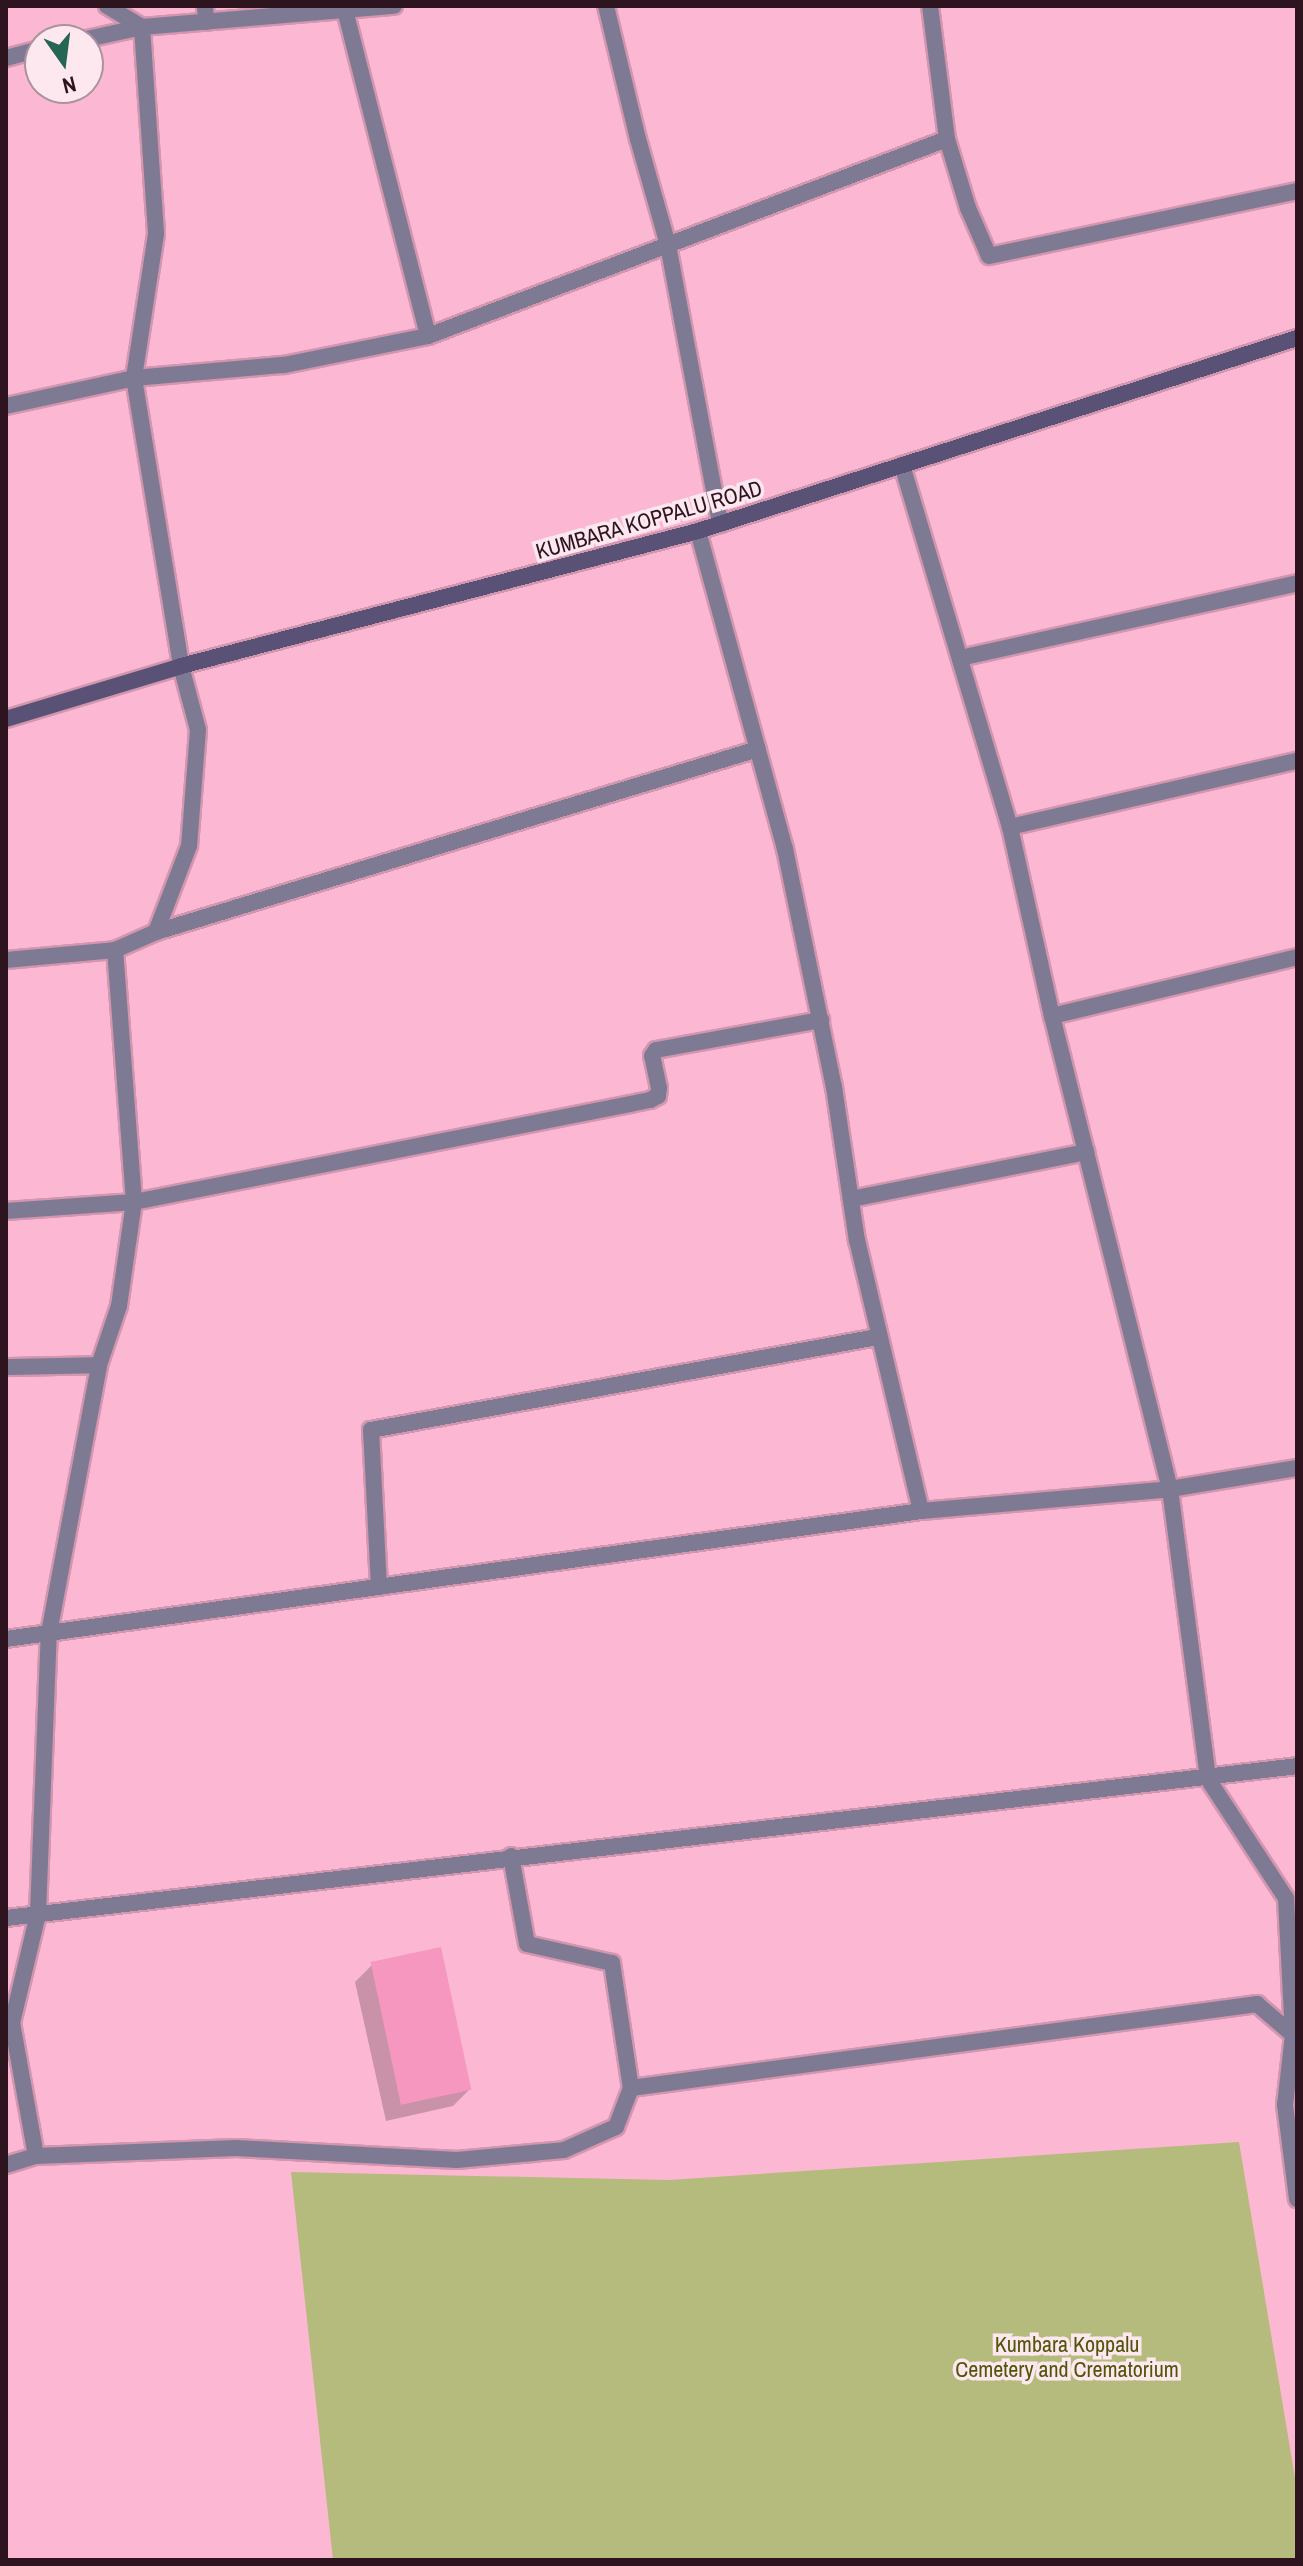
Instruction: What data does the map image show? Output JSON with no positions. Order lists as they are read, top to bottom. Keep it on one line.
{"streets":{"street":["KUMBARA KOPPALU ROAD"]},"parks":["Kumbara Koppalu Cemetery and Crematorium"],"north":"bottom"}
